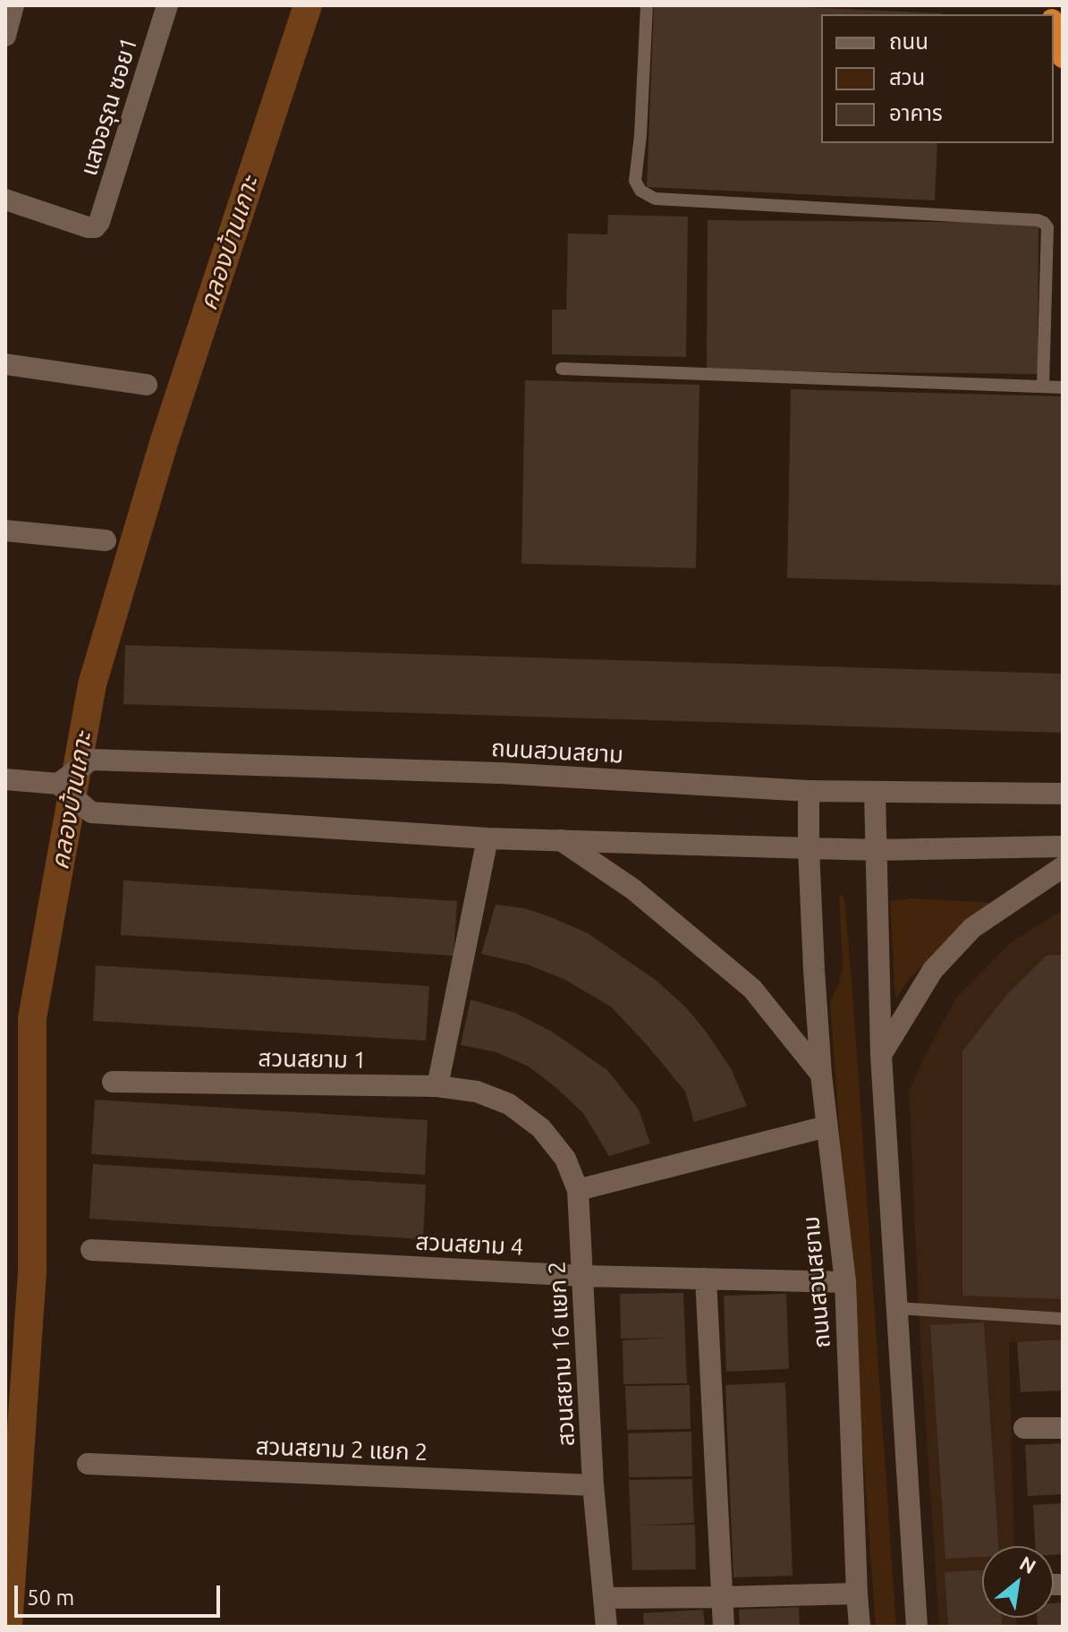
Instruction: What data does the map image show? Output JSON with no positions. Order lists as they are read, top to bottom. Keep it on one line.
{"streets":{"street":["แสงอรุณ ซอย1","ถนนสวนสยาม","สวนสยาม 1","สวนสยาม 4","สวนสยาม 16 แยก 2","สวนสยาม 2 แยก 2"]},"crossings":[["ถนนสวนสยาม","สวนสยาม 4"],["สวนสยาม 1","สวนสยาม 16 แยก 2"],["สวนสยาม 4","สวนสยาม 16 แยก 2"],["สวนสยาม 16 แยก 2","สวนสยาม 2 แยก 2"]],"water":["คลองบ้านเกาะ"],"legend":["ถนน","สวน","อาคาร"],"scale_bar":"50 m","north":"top right"}
